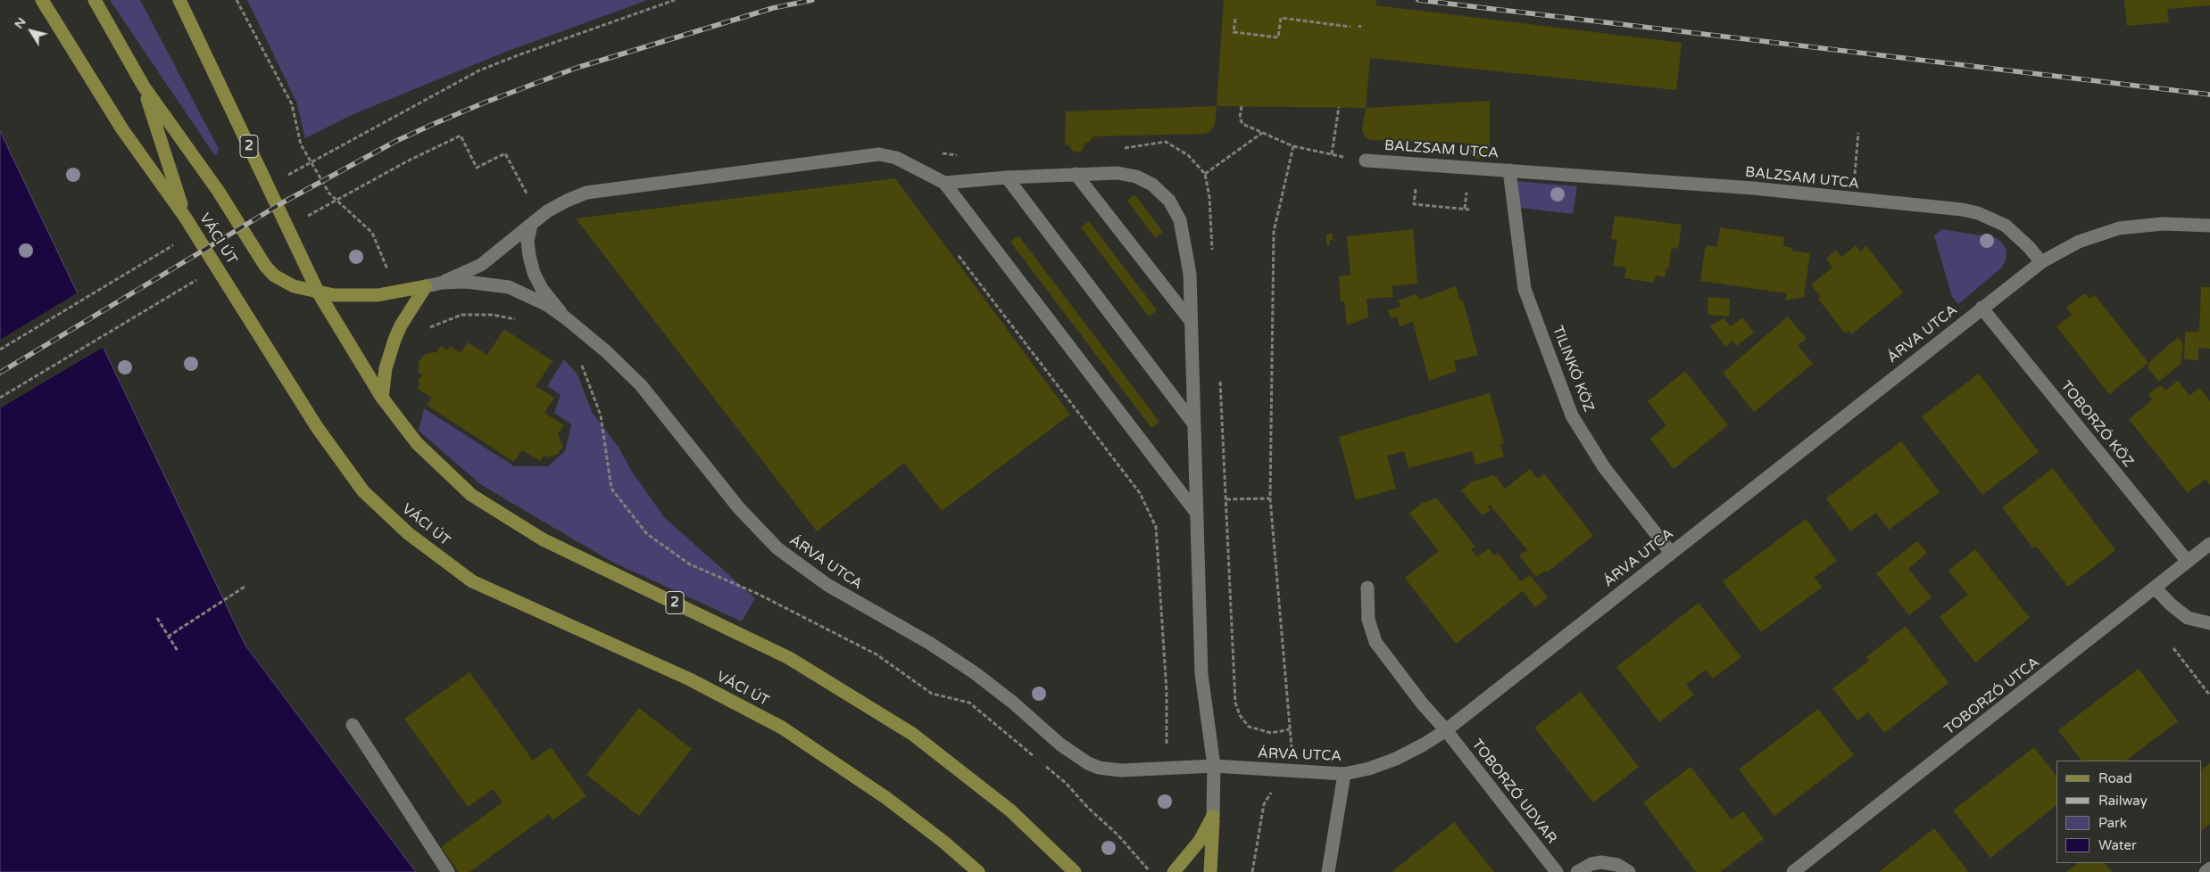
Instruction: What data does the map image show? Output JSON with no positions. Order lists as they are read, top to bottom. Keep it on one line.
{"streets":{"main road":["2","VÁCI ÚT"],"street":["BALZSAM UTCA","ÁRVA UTCA","TILINKÓ KÖZ","TOBORZÓ KÖZ","TOBORZÓ UTCA","TOBORZÓ UDVAR"]},"crossings":[["BALZSAM UTCA","ÁRVA UTCA"],["BALZSAM UTCA","TILINKÓ KÖZ"],["ÁRVA UTCA","TILINKÓ KÖZ"],["ÁRVA UTCA","TOBORZÓ KÖZ"],["ÁRVA UTCA","TOBORZÓ UDVAR"],["TOBORZÓ KÖZ","TOBORZÓ UTCA"]],"legend":["Road","Railway","Park","Water"],"north":"top left"}
